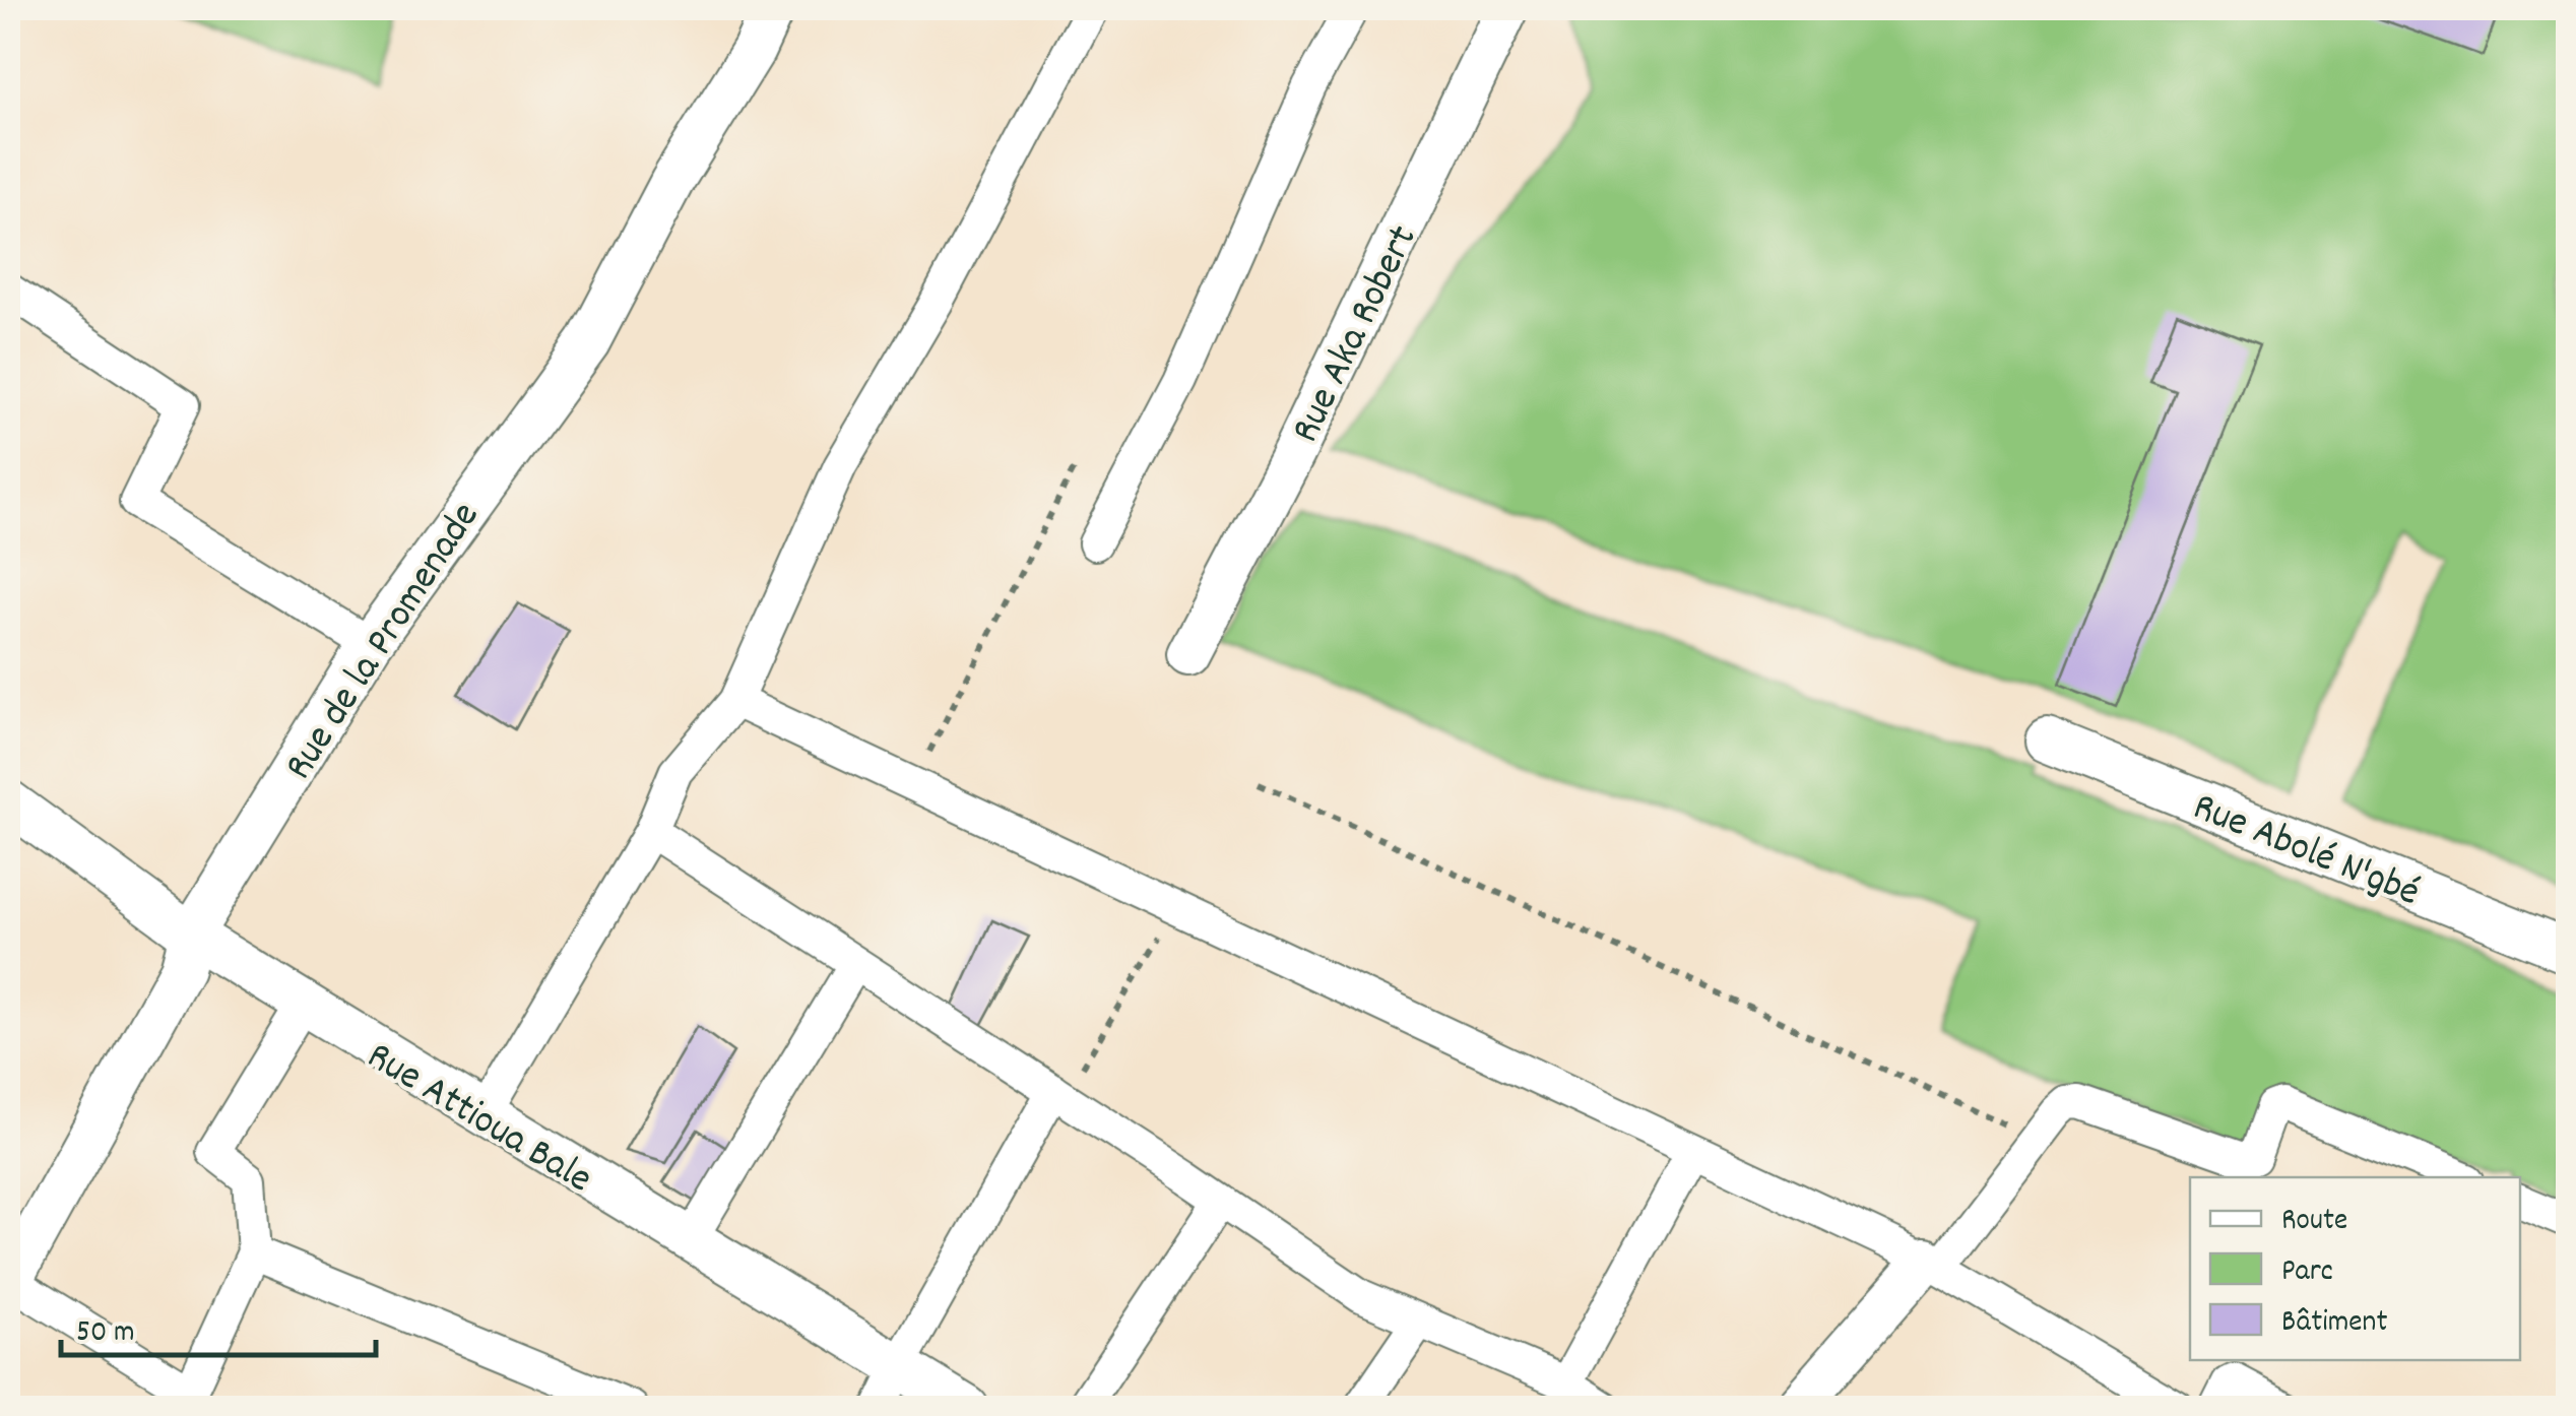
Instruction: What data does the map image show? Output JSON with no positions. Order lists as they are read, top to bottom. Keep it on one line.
{"streets":{"street":["Rue Aka Robert","Rue de la Promenade","Rue Abolé N'gbé","Rue Attioua Bale"]},"crossings":[["Rue de la Promenade","Rue Attioua Bale"]],"legend":["Route","Parc","Bâtiment"],"scale_bar":"50 m"}
